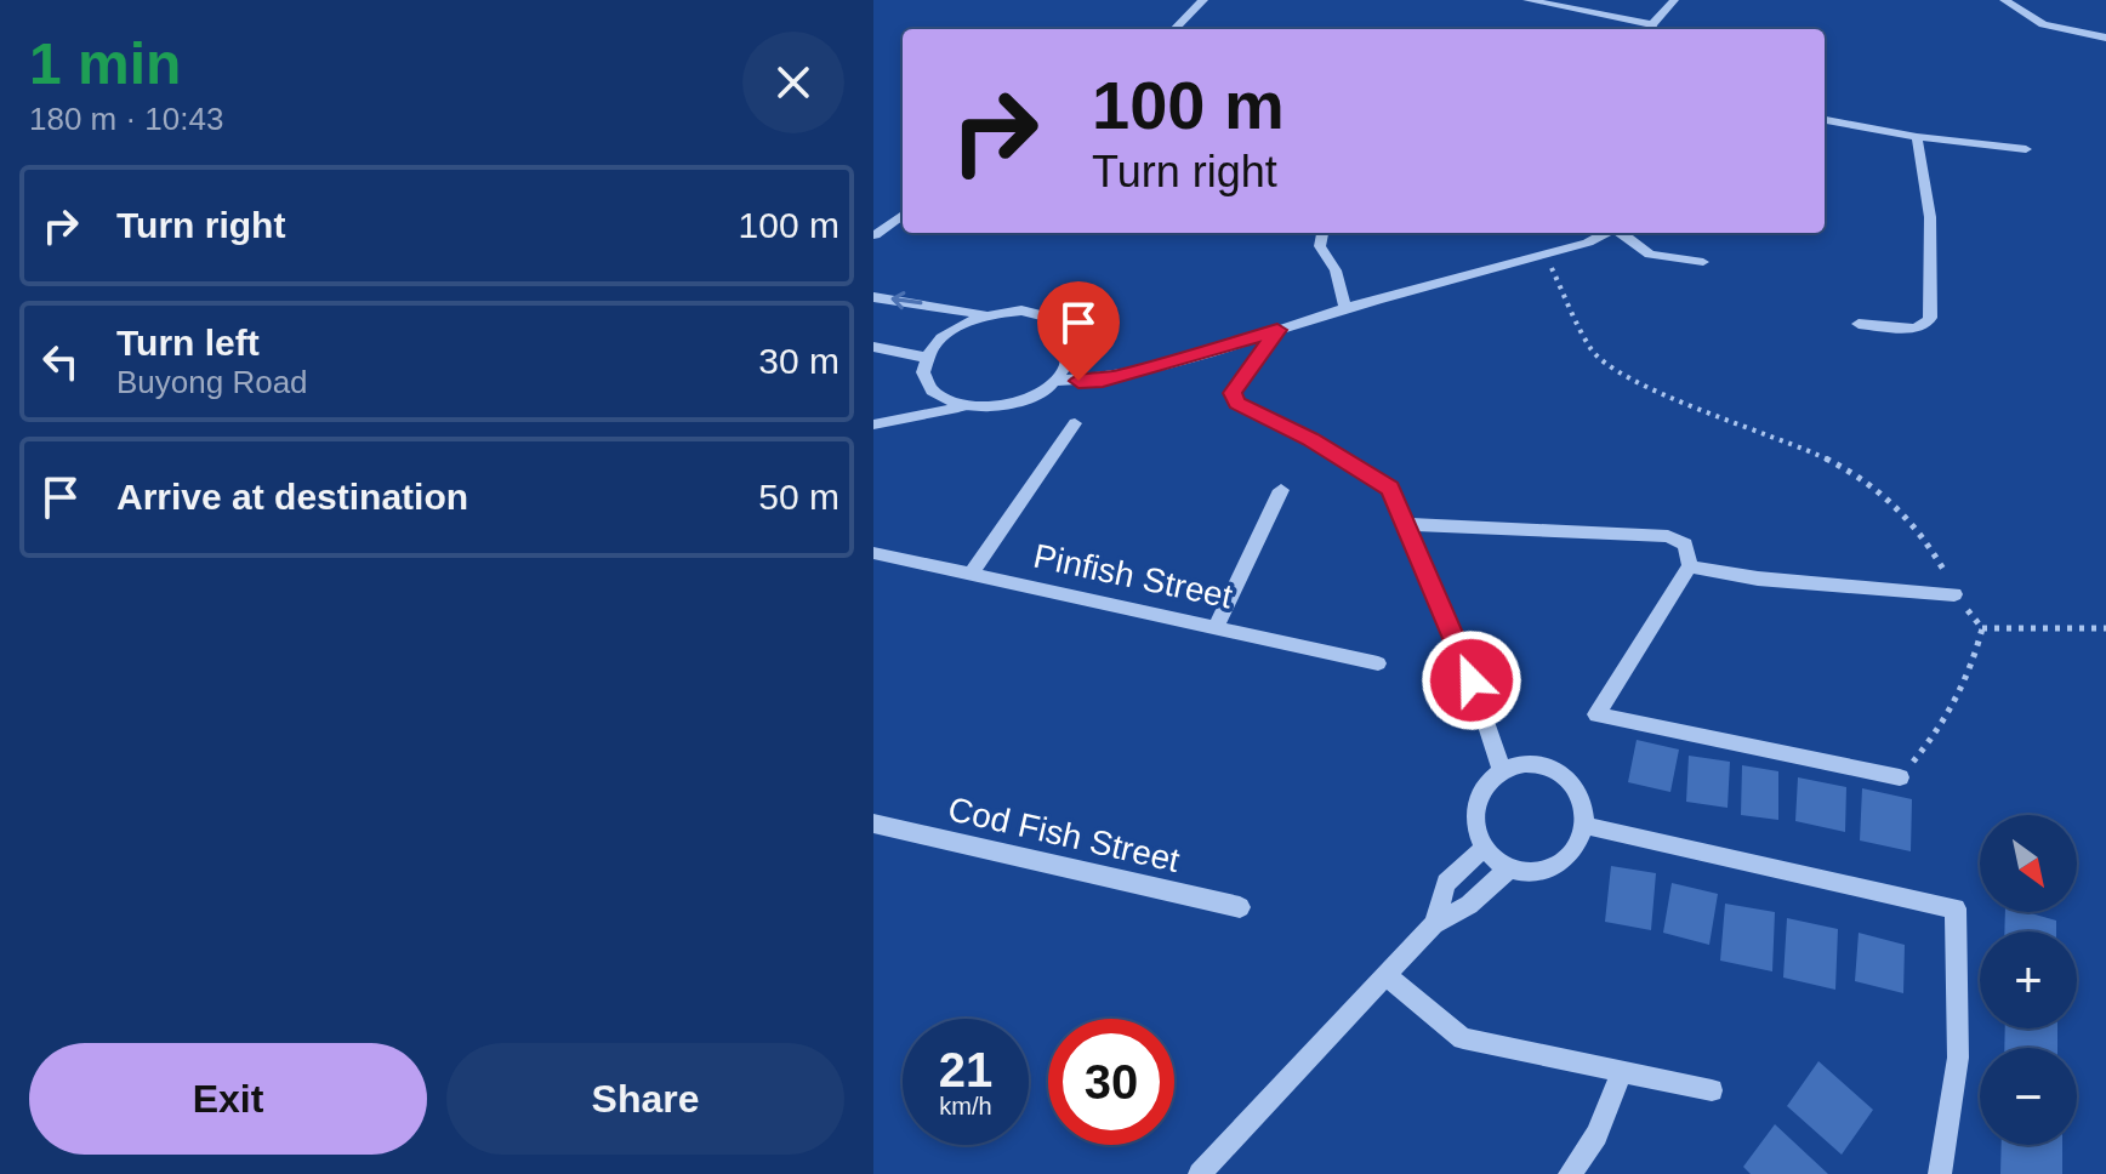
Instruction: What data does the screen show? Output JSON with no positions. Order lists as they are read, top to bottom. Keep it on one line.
{"streets":{"street":["Pinfish Street","Cod Fish Street"]},"north":"bottom right","page":{"heading":["1 min","180 m · 10:43"],"turn":["100 m","Turn right"],"list":[{"name":"Turn right","value":"100 m"},{"name":"Turn left","note":"Buyong Road","value":"30 m"},{"name":"Arrive at destination","value":"50 m"}],"map_buttons":["+","−"],"speed":"21 km/h","limit":"30","buttons":["Exit","Share"]}}
